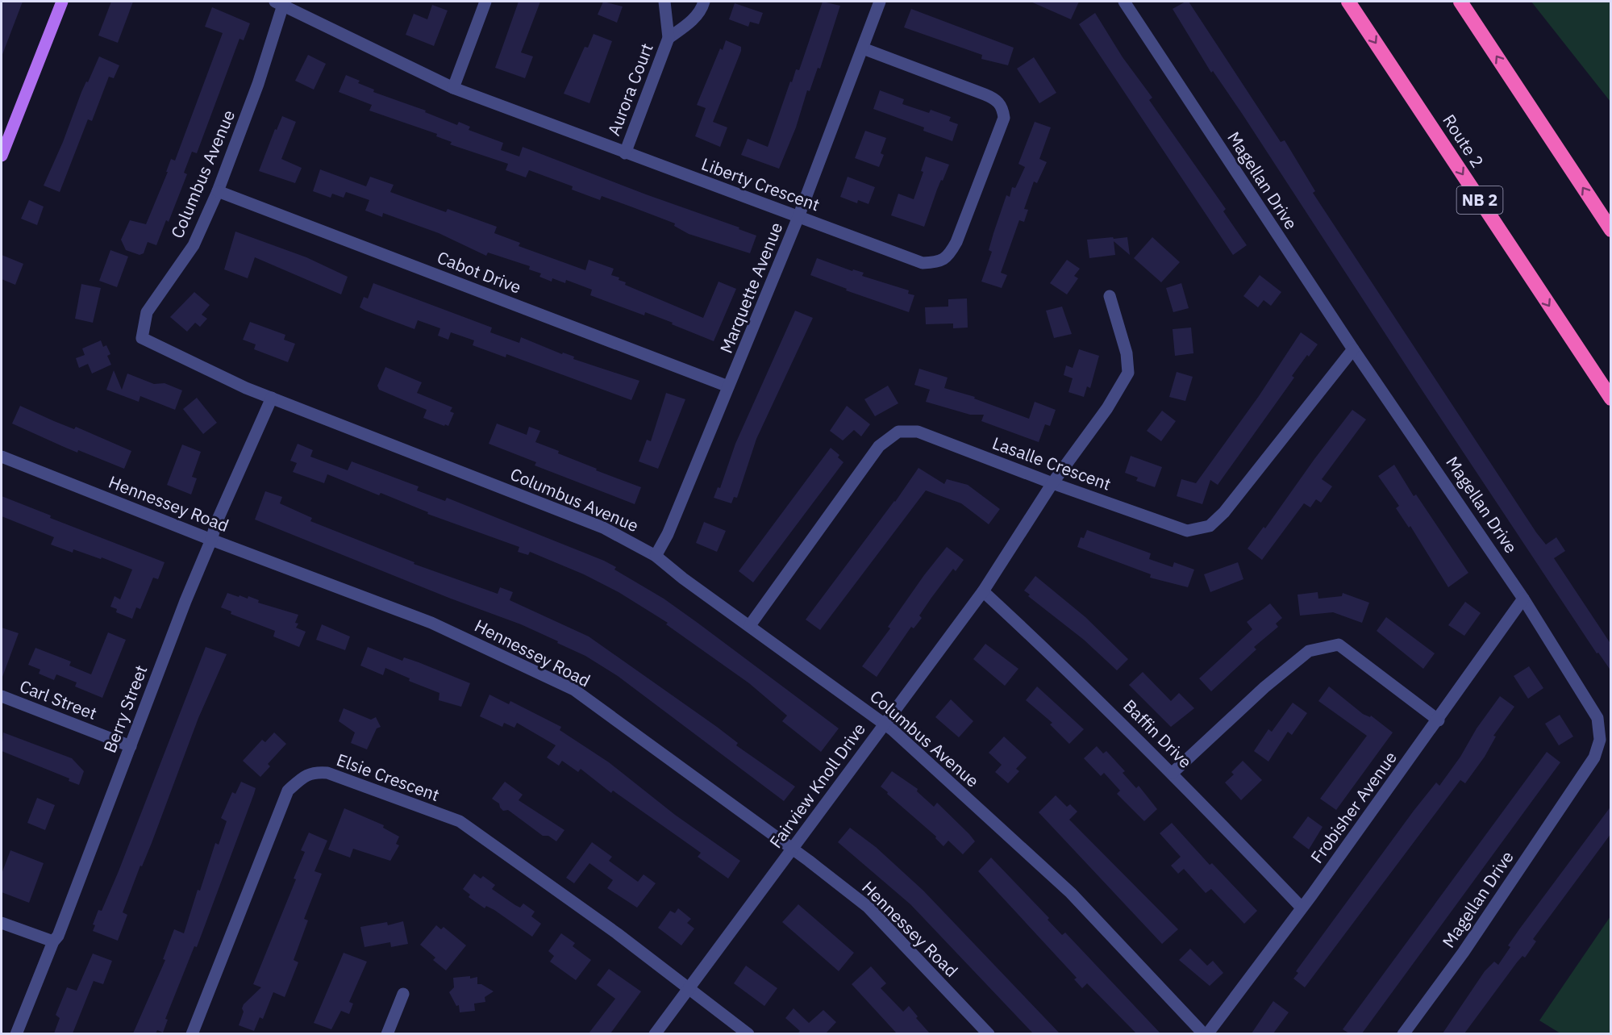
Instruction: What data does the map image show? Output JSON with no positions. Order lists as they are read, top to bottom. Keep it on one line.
{"streets":{"highway":["Route 2","NB 2"],"street":["Aurora Court","Columbus Avenue","Magellan Drive","Liberty Crescent","Cabot Drive","Marquette Avenue","Lasalle Crescent","Hennessey Road","Carl Street","Berry Street","Baffin Drive","Elsie Crescent","Fairview Knoll Drive","Frobisher Avenue"]},"crossings":[["Aurora Court","Liberty Crescent"],["Columbus Avenue","Liberty Crescent"],["Columbus Avenue","Cabot Drive"],["Columbus Avenue","Marquette Avenue"],["Columbus Avenue","Lasalle Crescent"],["Columbus Avenue","Berry Street"],["Columbus Avenue","Fairview Knoll Drive"],["Columbus Avenue","Frobisher Avenue"],["Magellan Drive","Lasalle Crescent"],["Magellan Drive","Frobisher Avenue"],["Liberty Crescent","Marquette Avenue"],["Cabot Drive","Marquette Avenue"],["Lasalle Crescent","Fairview Knoll Drive"],["Hennessey Road","Berry Street"],["Hennessey Road","Fairview Knoll Drive"],["Carl Street","Berry Street"],["Baffin Drive","Fairview Knoll Drive"],["Baffin Drive","Frobisher Avenue"],["Elsie Crescent","Fairview Knoll Drive"]]}
